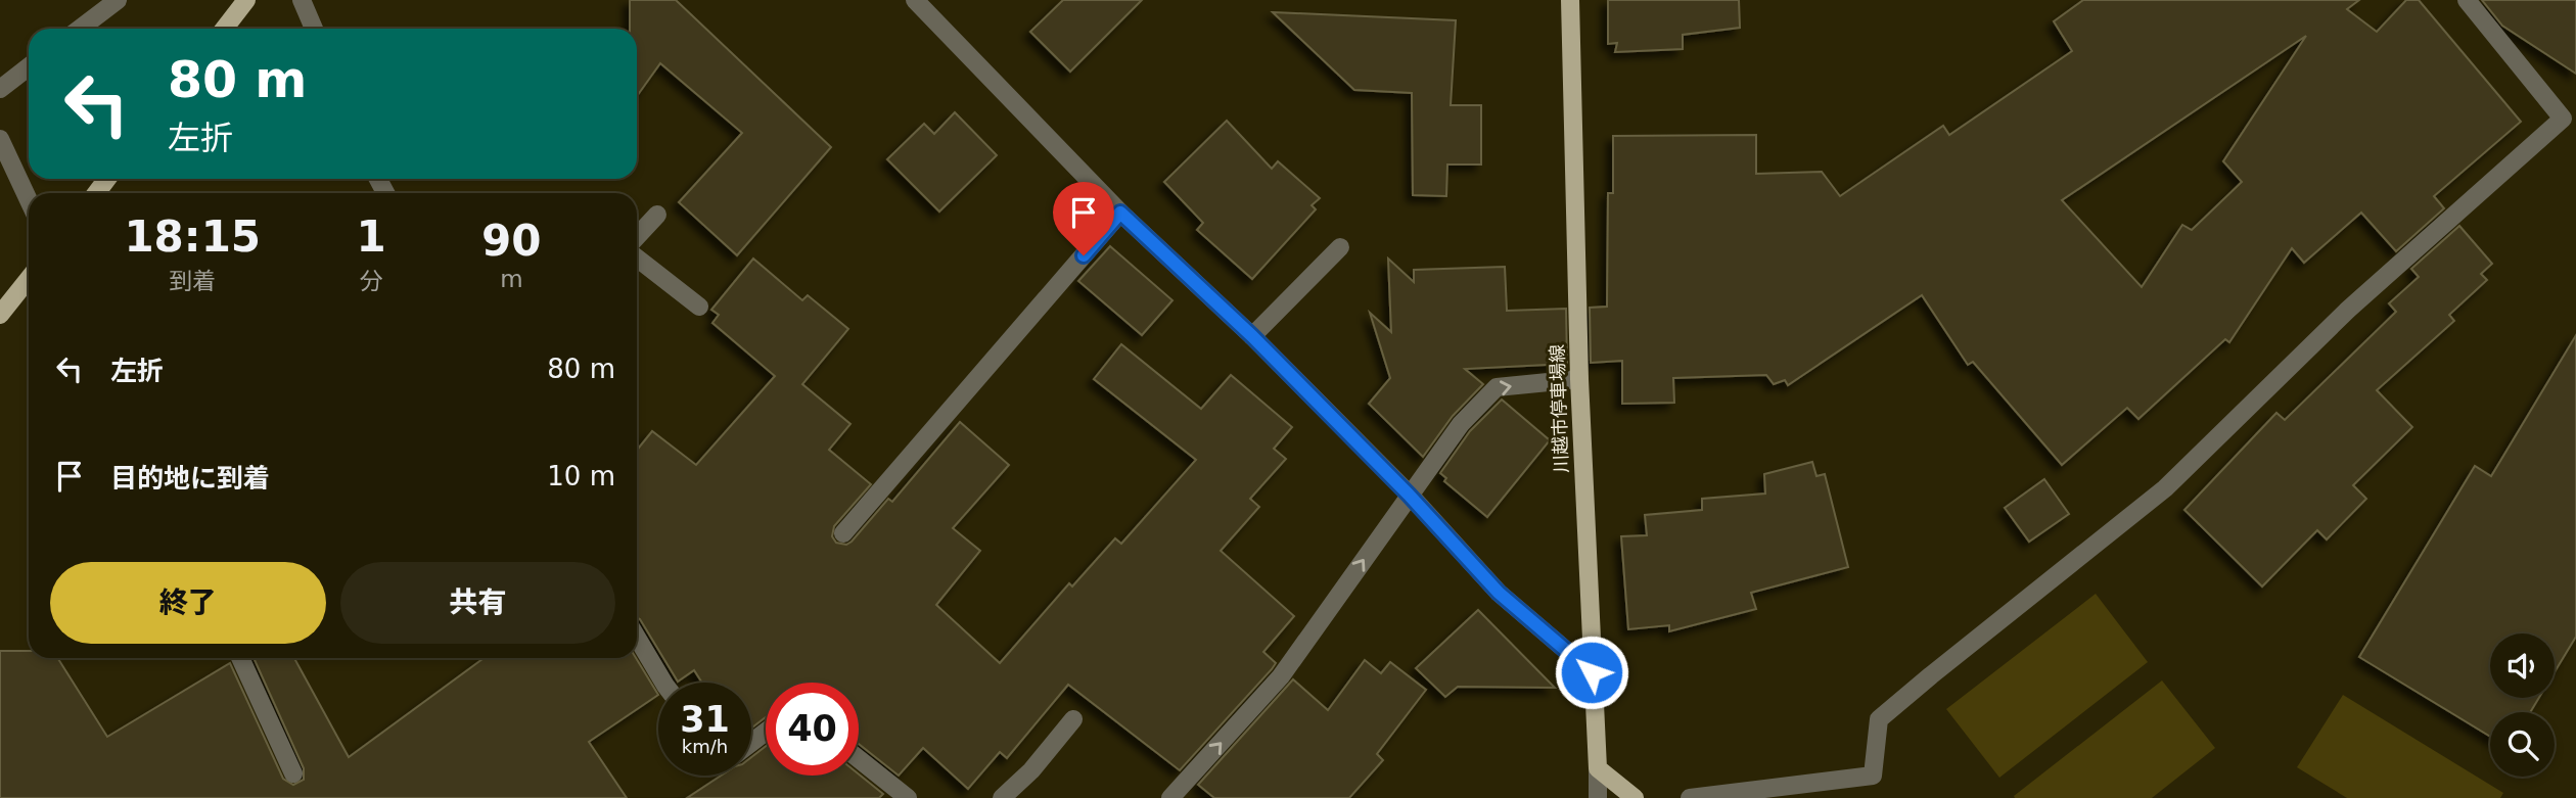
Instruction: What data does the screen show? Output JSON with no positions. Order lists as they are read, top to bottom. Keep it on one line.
{"streets":{"main road":["川越市停車場線"]},"page":{"turn":["80 m","左折"],"eta":["18:15","到着","1","分","90","m"],"list":[{"name":"左折","value":"80 m"},{"name":"目的地に到着","value":"10 m"}],"buttons":["終了","共有"],"speed":"31 km/h","limit":"40"}}
